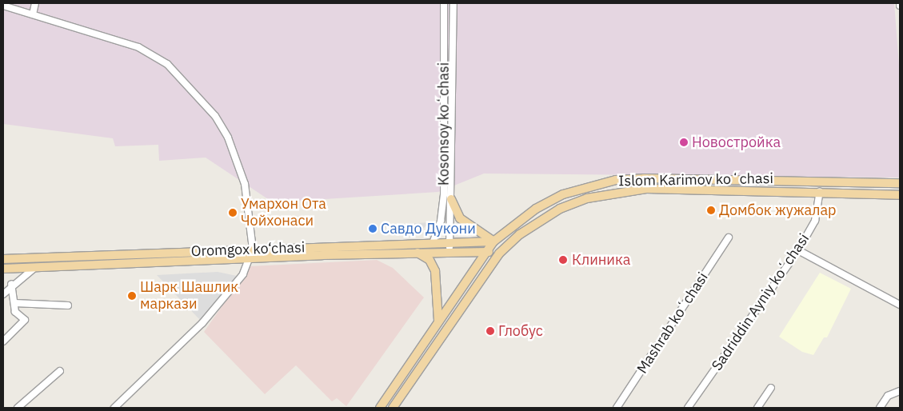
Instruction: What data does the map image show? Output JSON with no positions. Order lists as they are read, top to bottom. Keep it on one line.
{"streets":{"main road":["Islom Karimov koʻchasi","Oromgox ko‘chasi"],"street":["Kosonsoy koʻchasi","Sadriddin Ayniy koʻchasi","Mashrab koʻchasi"]},"crossings":[["Kosonsoy koʻchasi","Oromgox ko‘chasi"],["Islom Karimov koʻchasi","Oromgox ko‘chasi"],["Islom Karimov koʻchasi","Sadriddin Ayniy koʻchasi"]],"places":["Новостройка","Домбок жужалар","Умархон Ота Чойхонаси","Савдо Дукони","Клиника","Шарк Шашлик маркази","Глобус"]}
